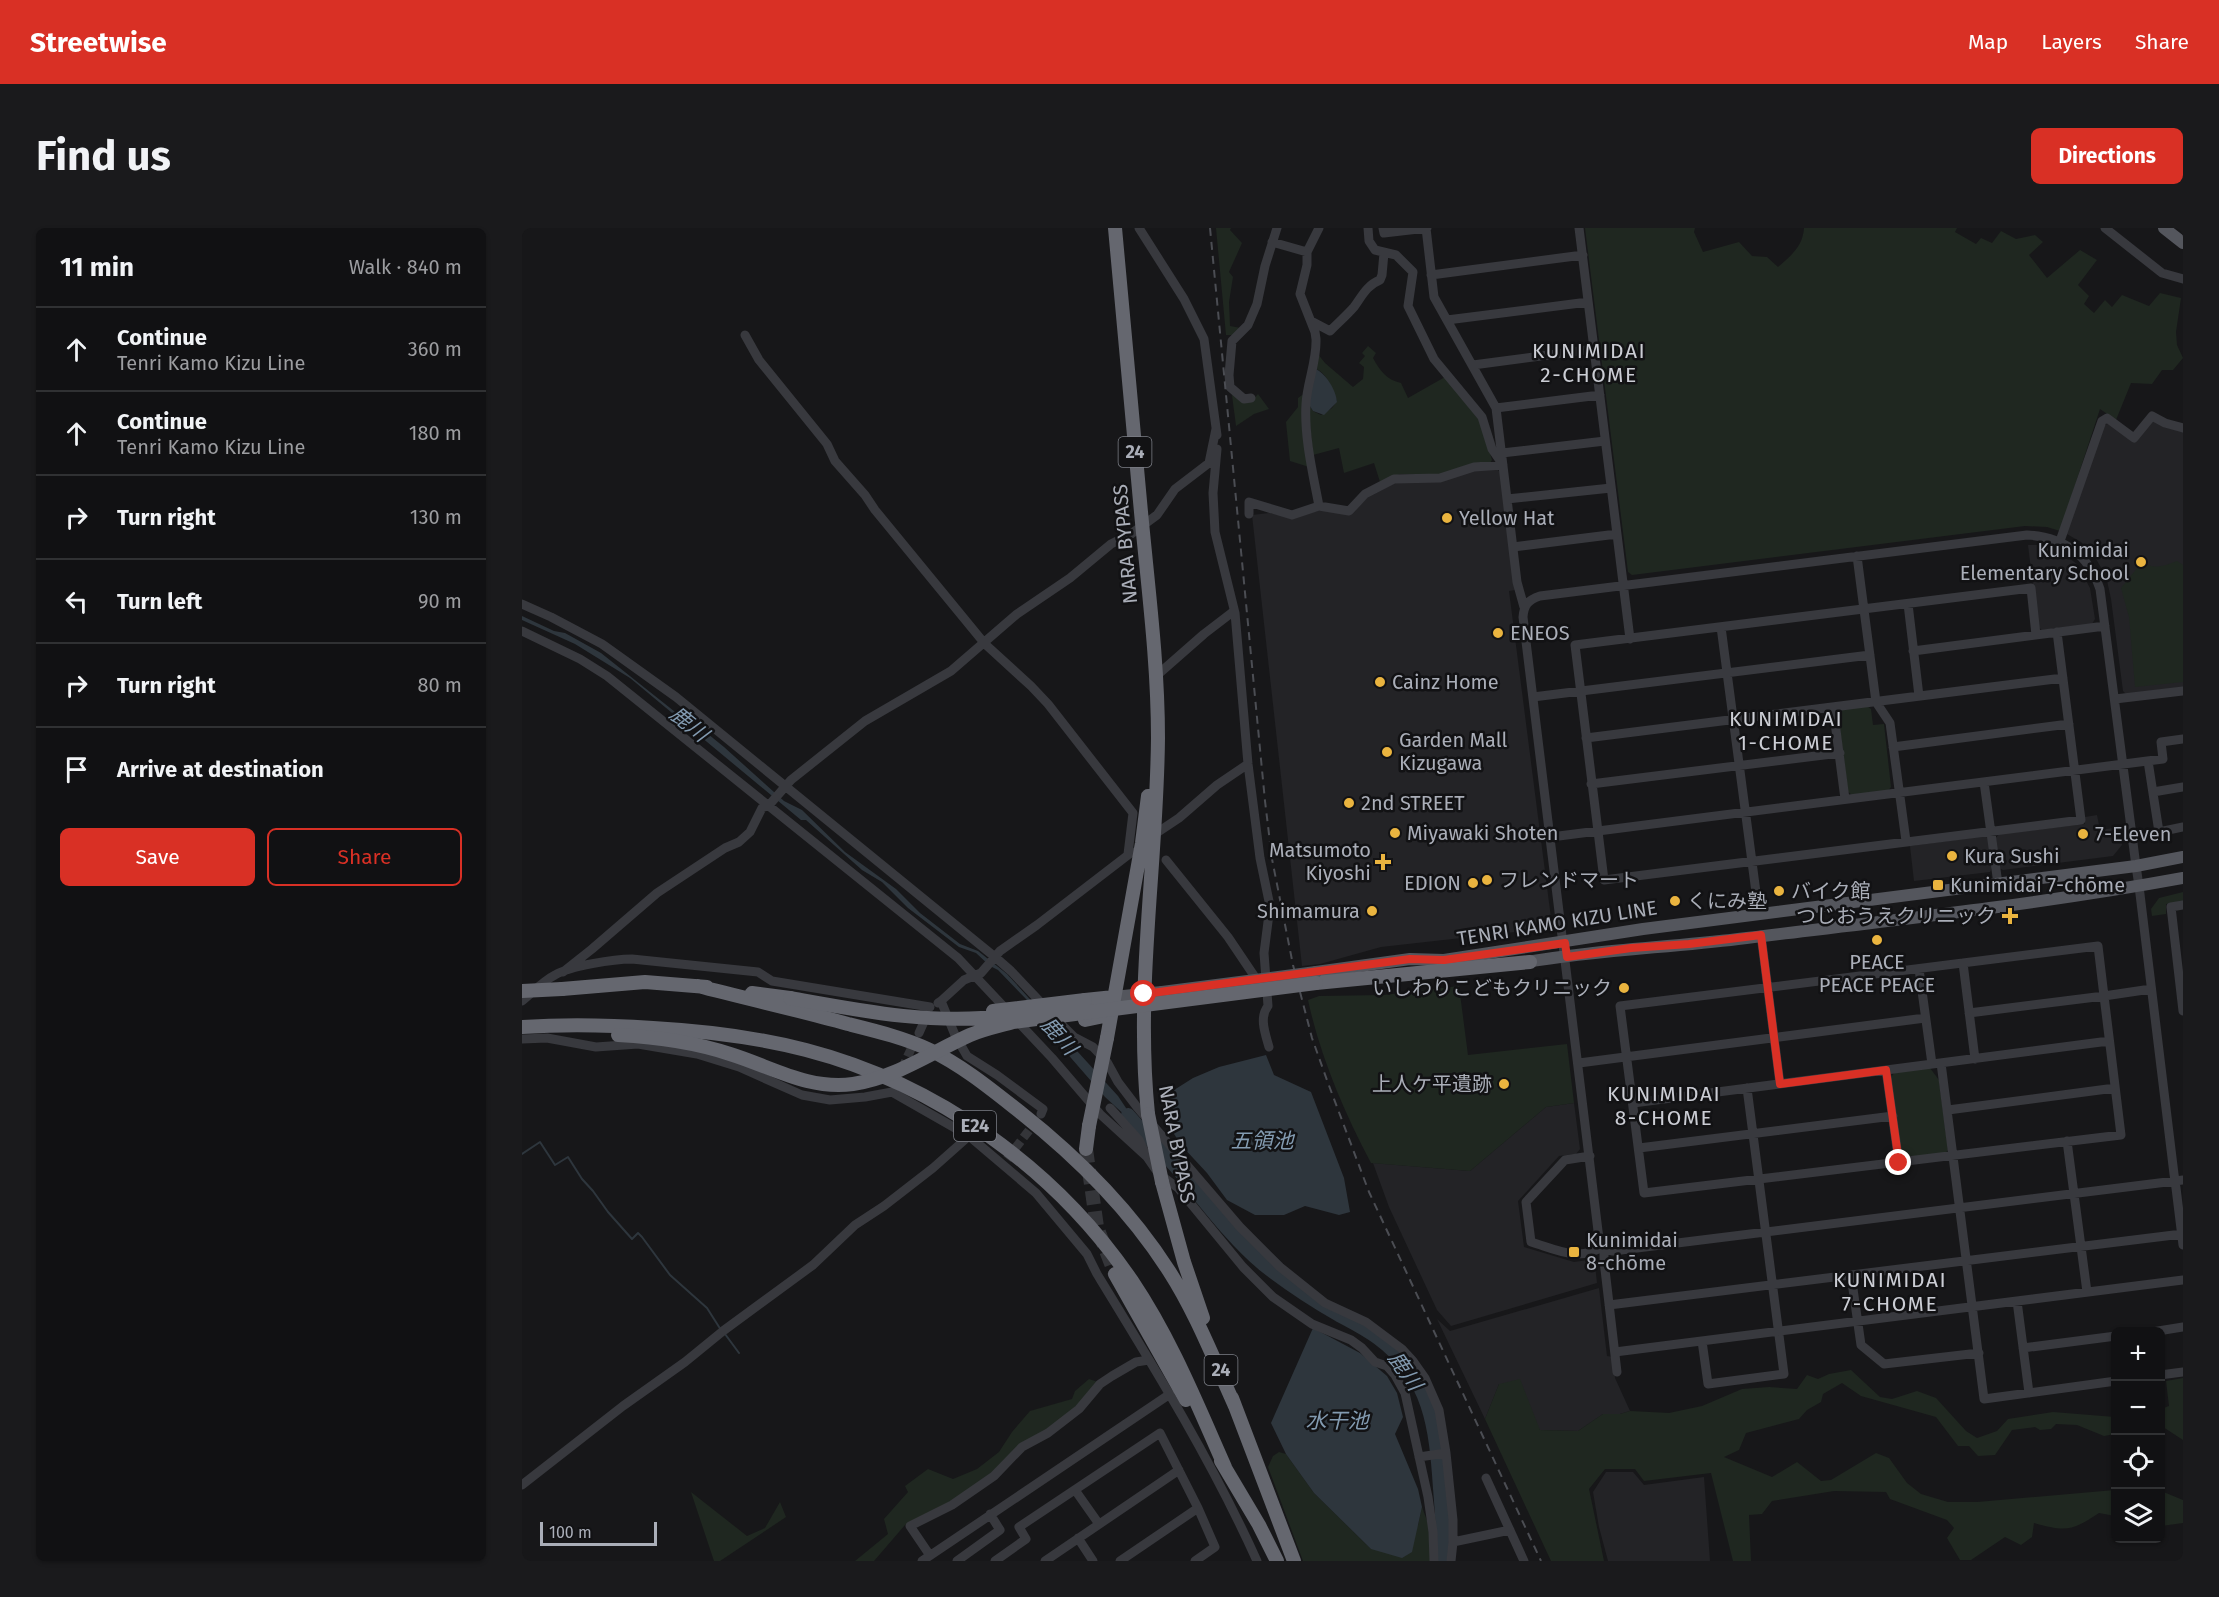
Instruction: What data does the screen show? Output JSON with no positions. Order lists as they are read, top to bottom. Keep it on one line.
{"streets":{"highway":["24","NARA BYPASS","E24"],"main road":["TENRI KAMO KIZU LINE"]},"crossings":[["24","E24"],["NARA BYPASS","E24"]],"districts":["KUNIMIDAI 2-CHOME","KUNIMIDAI 1-CHOME","KUNIMIDAI 8-CHOME","KUNIMIDAI 7-CHOME"],"water":["鹿川","五領池","水干池"],"places":{"other":["Yellow Hat","Kunimidai Elementary School","ENEOS","Cainz Home","Garden Mall Kizugawa","2nd STREET","Miyawaki Shoten","7-Eleven","Kura Sushi","フレンドマート","EDION","バイク館","くにみ塾","Shimamura","PEACE PEACE PEACE","いしわりこどもクリニック","上人ケ平遺跡"],"health":["Matsumoto Kiyoshi","つじおうえクリニック"],"transit":["Kunimidai 7-chōme","Kunimidai 8-chōme"]},"scale_bar":"100 m","page":{"header":"Streetwise","nav":["Map","Layers","Share"],"buttons":["Directions",["Save","Share"]],"title":"Find us","heading":["11 min","Walk · 840 m"],"list":[["Continue","Tenri Kamo Kizu Line","360 m"],["Continue","Tenri Kamo Kizu Line","180 m"],["Turn right","130 m"],["Turn left","90 m"],["Turn right","80 m"],"Arrive at destination"],"map_buttons":["+","−"],"scale":"100 m"}}
